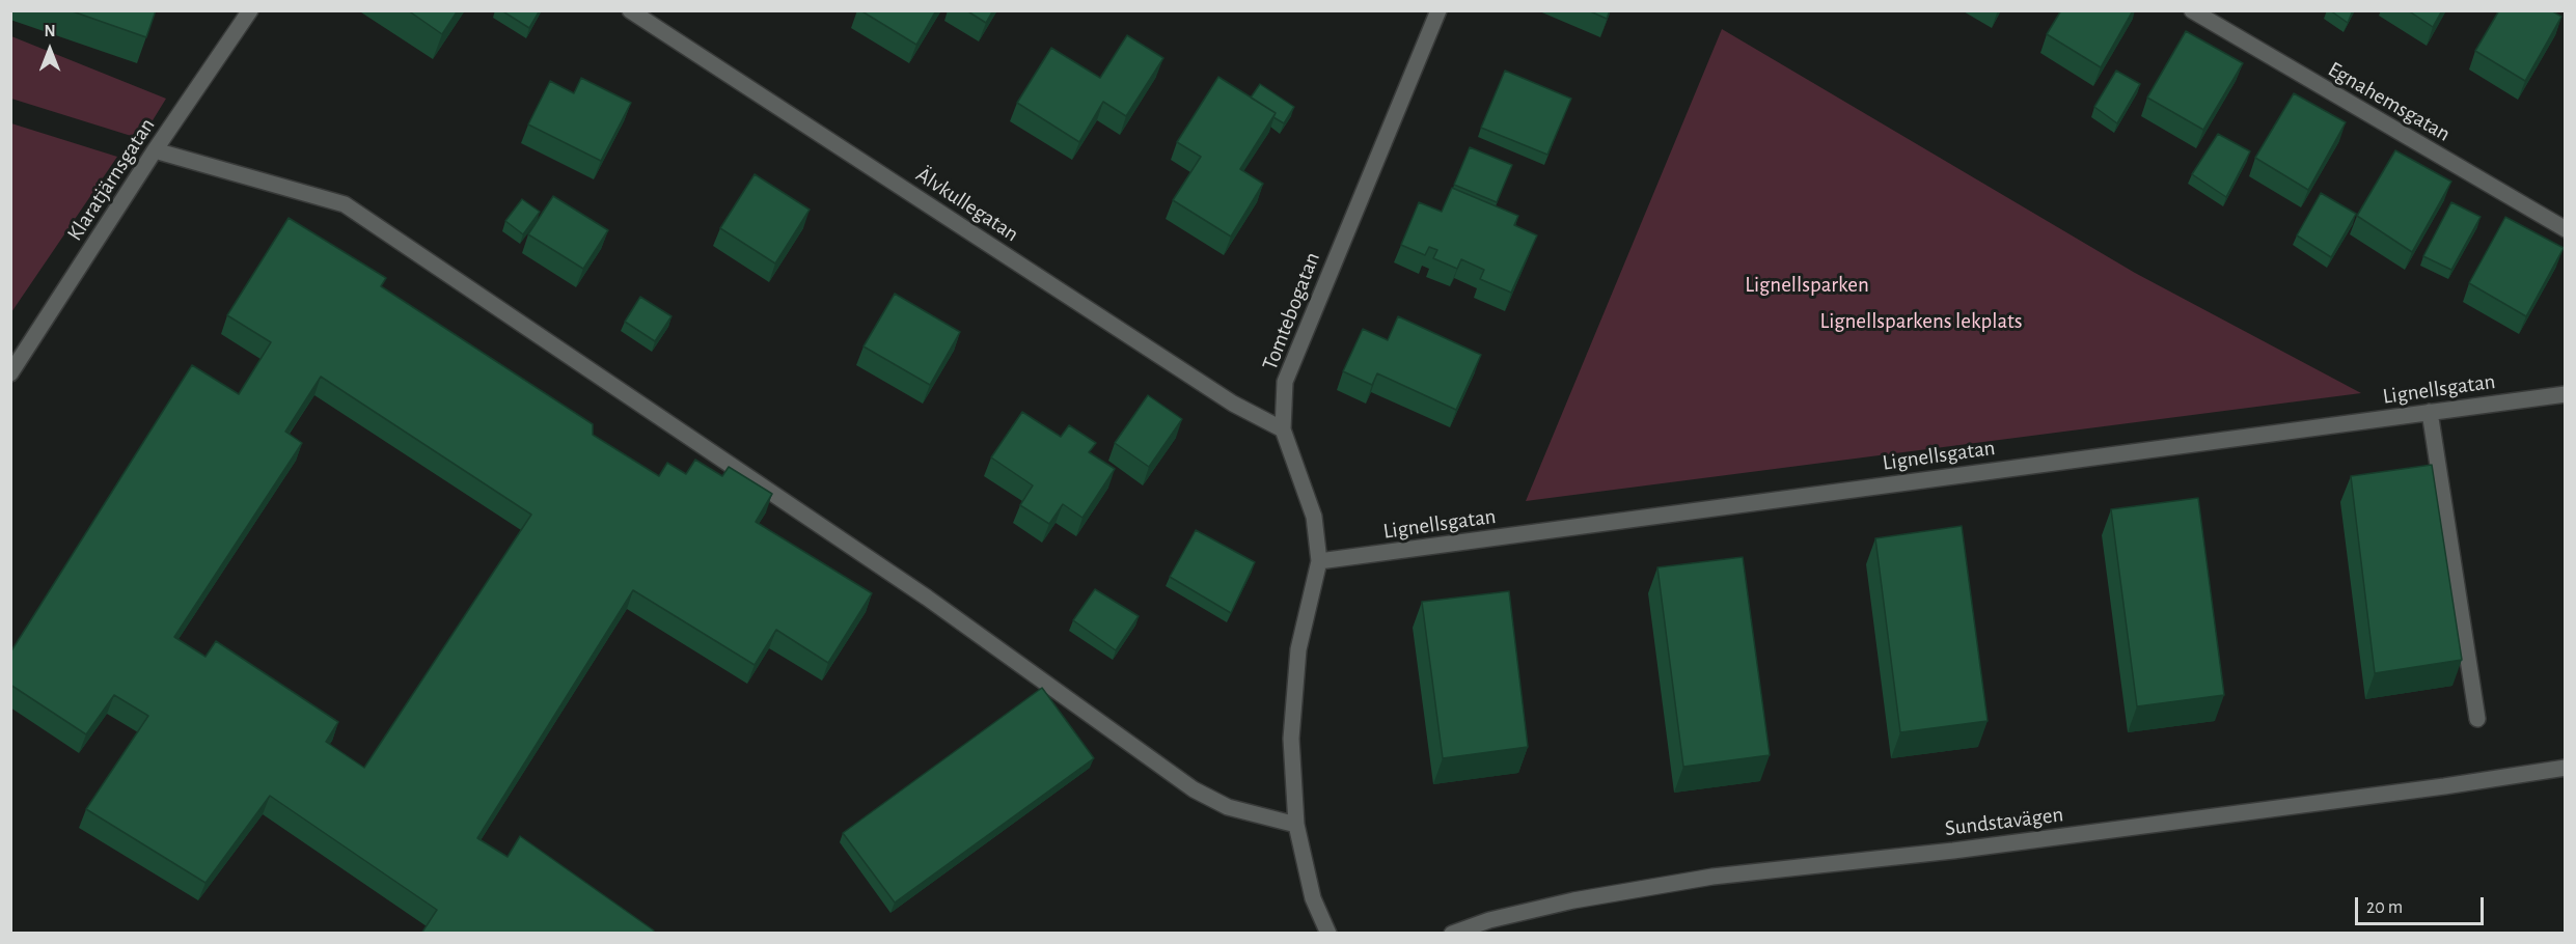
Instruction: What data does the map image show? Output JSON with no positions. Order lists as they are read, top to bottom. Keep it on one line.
{"streets":{"street":["Egnahemsgatan","Klaratjärnsgatan","Älvkullegatan","Tomtebogatan","Lignellsgatan","Sundstavägen"]},"crossings":[["Älvkullegatan","Tomtebogatan"],["Tomtebogatan","Lignellsgatan"]],"parks":["Lignellsparken","Lignellsparkens lekplats"],"scale_bar":"20 m","north":"top"}
